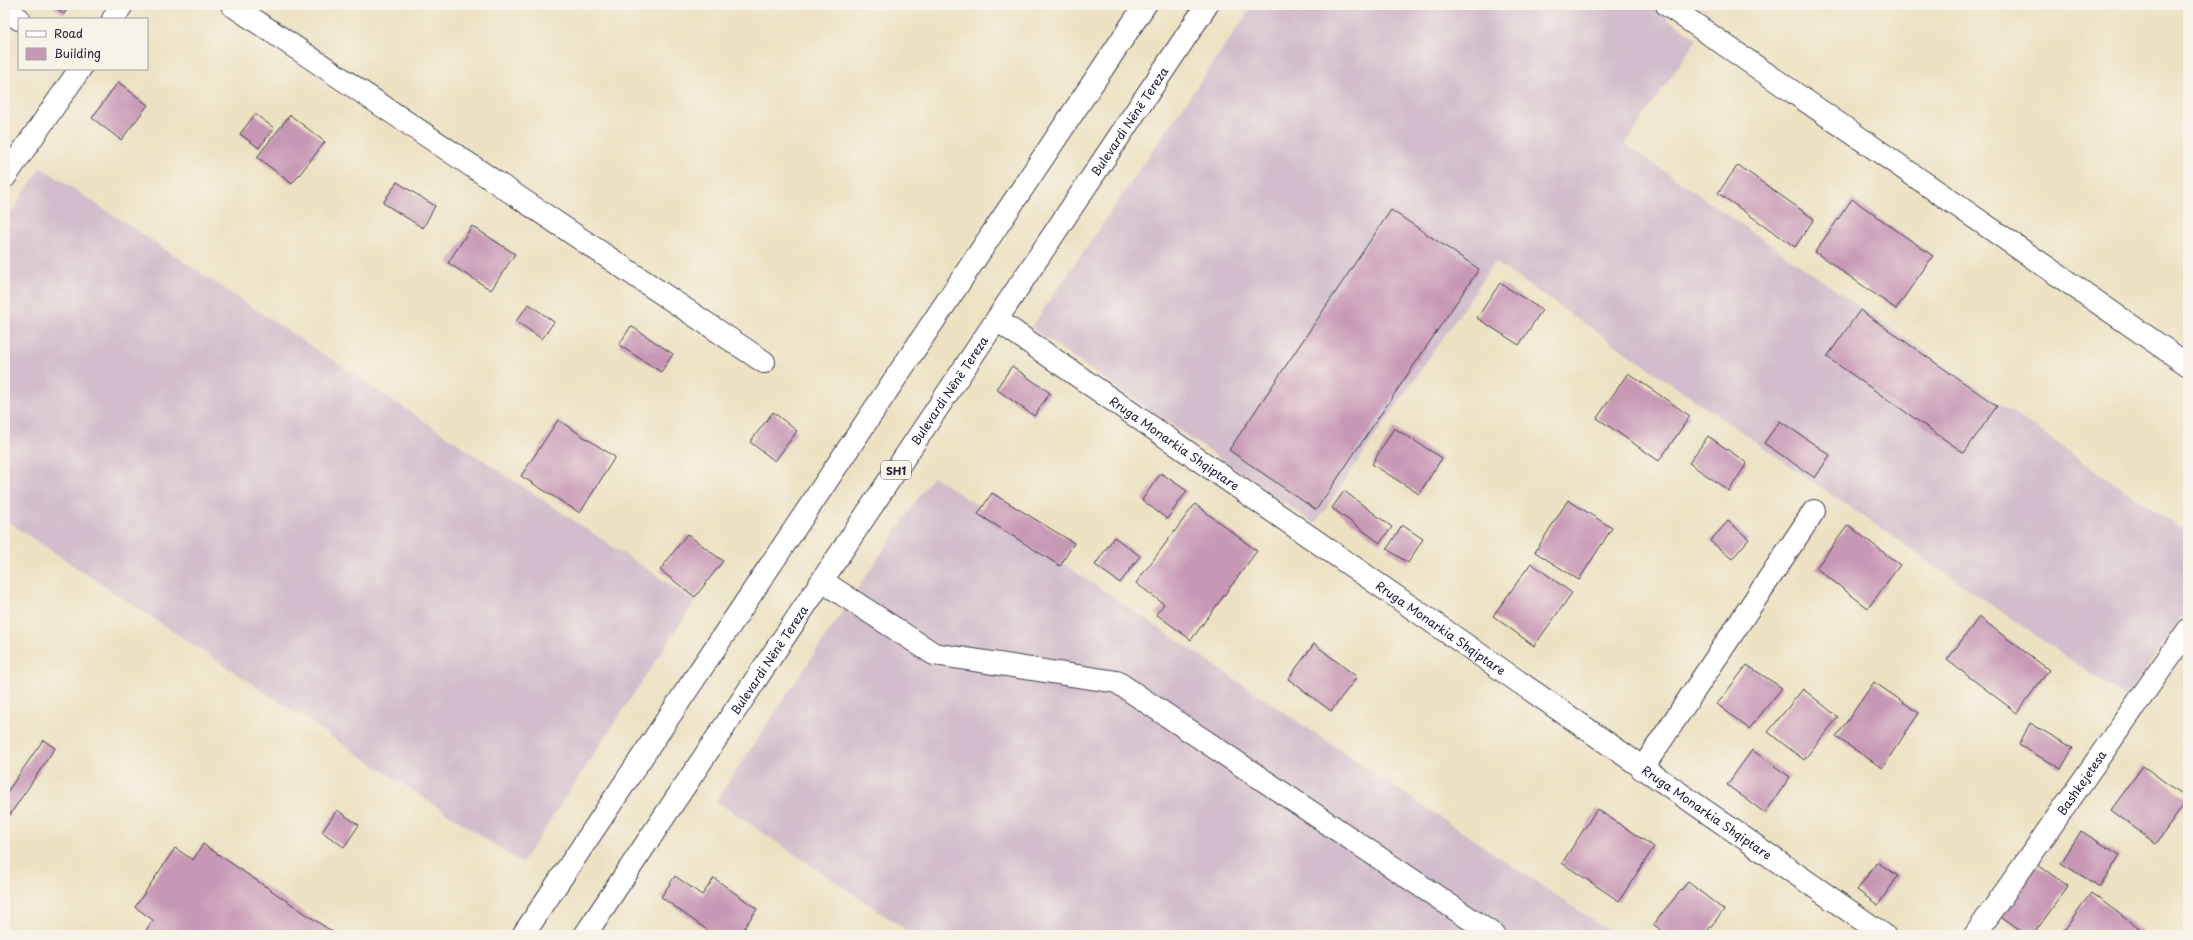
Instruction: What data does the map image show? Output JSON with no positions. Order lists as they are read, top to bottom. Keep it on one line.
{"streets":{"street":["Bulevardi Nënë Tereza","Rruga Monarkia Shqiptare","SH1","Bashkejetesa"]},"crossings":[["Bulevardi Nënë Tereza","Rruga Monarkia Shqiptare"]],"legend":["Road","Building"]}
